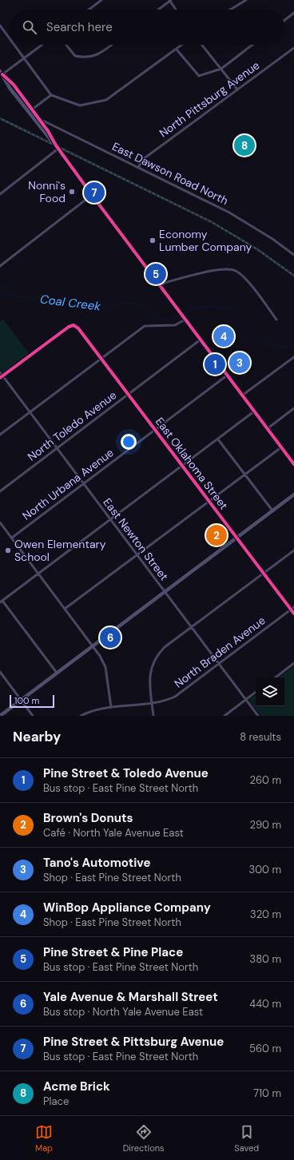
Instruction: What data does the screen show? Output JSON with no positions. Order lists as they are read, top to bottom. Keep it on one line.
{"streets":{"street":["North Pittsburg Avenue","East Dawson Road North","North Toledo Avenue","East Oklahoma Street","North Urbana Avenue","East Newton Street","North Braden Avenue"]},"crossings":[["North Pittsburg Avenue","East Dawson Road North"],["North Toledo Avenue","East Oklahoma Street"],["North Toledo Avenue","East Newton Street"],["East Oklahoma Street","North Urbana Avenue"],["East Oklahoma Street","East Newton Street"],["East Oklahoma Street","North Braden Avenue"],["North Urbana Avenue","East Newton Street"],["East Newton Street","North Braden Avenue"]],"water":["Coal Creek"],"places":["Nonni's Food","Economy Lumber Company","Owen Elementary School"],"scale_bar":"100 m","page":{"search":"Search here","pins":["8","7","5","4","3","1","2","6"],"scale":"100 m","heading":["Nearby","8 results"],"list":[{"mark":"1","name":"Pine Street & Toledo Avenue","note":"Bus stop · East Pine Street North","value":"260 m"},{"mark":"2","name":"Brown's Donuts","note":"Café · North Yale Avenue East","value":"290 m"},{"mark":"3","name":"Tano's Automotive","note":"Shop · East Pine Street North","value":"300 m"},{"mark":"4","name":"WinBop Appliance Company","note":"Shop · East Pine Street North","value":"320 m"},{"mark":"5","name":"Pine Street & Pine Place","note":"Bus stop · East Pine Street North","value":"380 m"},{"mark":"6","name":"Yale Avenue & Marshall Street","note":"Bus stop · North Yale Avenue East","value":"440 m"},{"mark":"7","name":"Pine Street & Pittsburg Avenue","note":"Bus stop · East Pine Street North","value":"560 m"},{"mark":"8","name":"Acme Brick","note":"Place","value":"710 m"}],"nav":["Map","Directions","Saved"]}}
